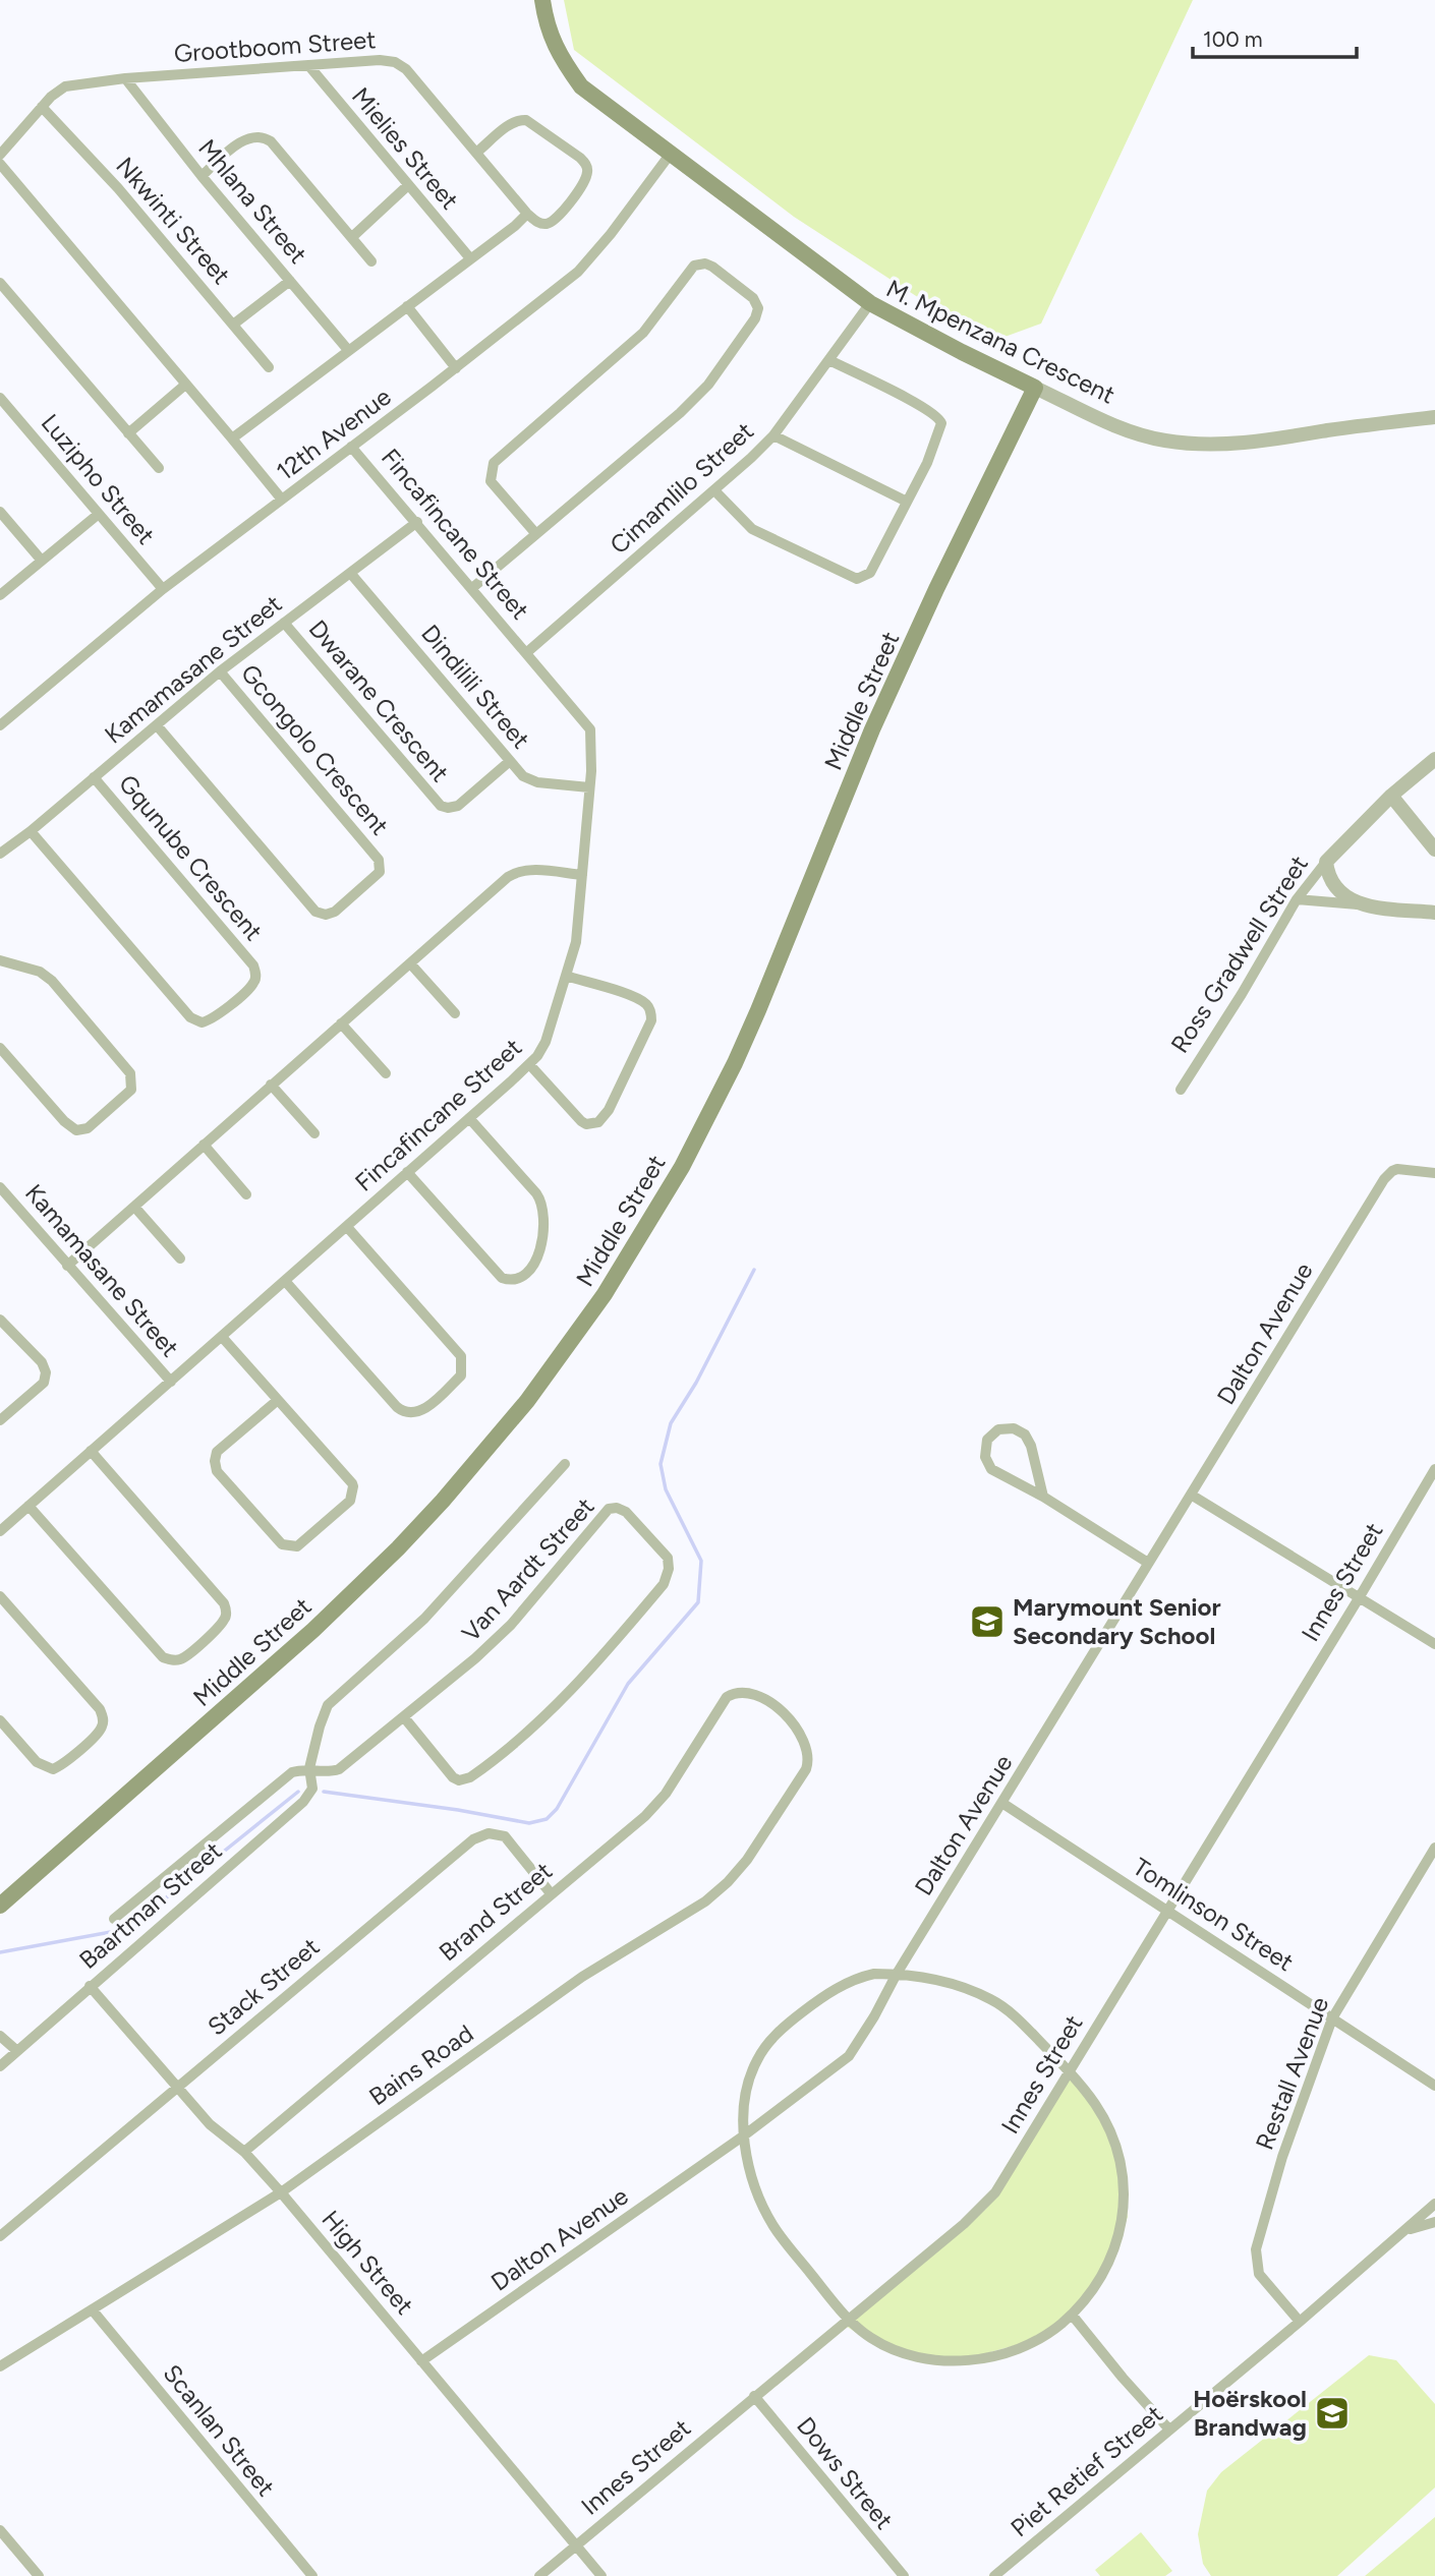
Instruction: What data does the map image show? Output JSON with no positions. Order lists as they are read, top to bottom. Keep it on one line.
{"streets":{"main road":["M. Mpenzana Crescent","Middle Street"],"street":["Grootboom Street","Mielies Street","Mhlana Street","Nkwinti Street","12th Avenue","Luzipho Street","Cimamlilo Street","Fincafincane Street","Kamamasane Street","Dindilili Street","Dwarane Crescent","Gcongolo Crescent","Gqunube Crescent","Ross Gradwell Street","Dalton Avenue","Van Aardt Street","Innes Street","Baartman Street","Brand Street","Tomlinson Street","Stack Street","Bains Road","Restall Avenue","High Street","Scanlan Street","Piet Retief Street","Dows Street"]},"crossings":[["Grootboom Street","Mielies Street"],["Grootboom Street","Mhlana Street"],["Grootboom Street","Nkwinti Street"],["M. Mpenzana Crescent","12th Avenue"],["M. Mpenzana Crescent","Cimamlilo Street"],["M. Mpenzana Crescent","Middle Street"],["12th Avenue","Luzipho Street"],["12th Avenue","Fincafincane Street"],["Cimamlilo Street","Fincafincane Street"],["Fincafincane Street","Kamamasane Street"],["Fincafincane Street","Dindilili Street"],["Kamamasane Street","Dindilili Street"],["Kamamasane Street","Dwarane Crescent"],["Kamamasane Street","Gcongolo Crescent"],["Kamamasane Street","Gqunube Crescent"],["Dindilili Street","Dwarane Crescent"],["Dalton Avenue","Tomlinson Street"],["Dalton Avenue","High Street"],["Van Aardt Street","Baartman Street"],["Innes Street","Tomlinson Street"],["Innes Street","High Street"],["Innes Street","Dows Street"],["Baartman Street","High Street"],["Brand Street","Stack Street"],["Brand Street","Bains Road"],["Brand Street","High Street"],["Tomlinson Street","Restall Avenue"],["Stack Street","High Street"],["Bains Road","High Street"],["Bains Road","Scanlan Street"],["Restall Avenue","Piet Retief Street"]],"places":{"school or university":["Marymount Senior Secondary School","Hoërskool Brandwag"]},"scale_bar":"100 m"}
